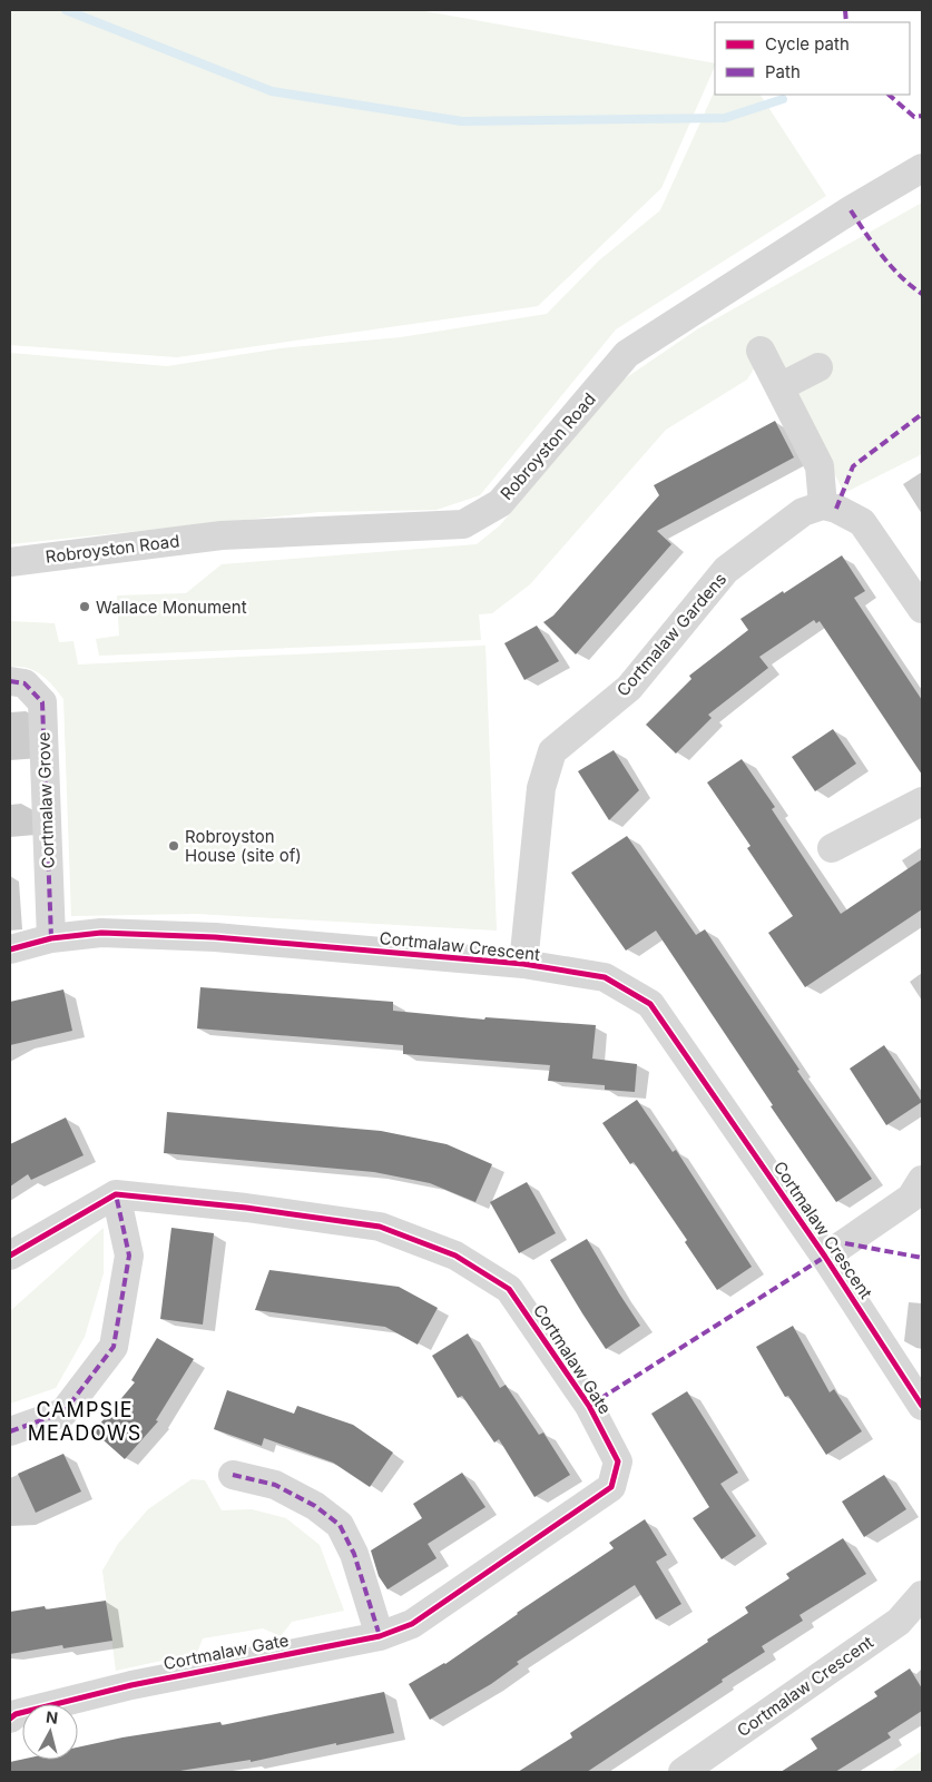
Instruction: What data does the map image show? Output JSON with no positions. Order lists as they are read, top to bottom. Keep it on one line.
{"streets":{"street":["Robroyston Road","Cortmalaw Gardens","Cortmalaw Grove","Cortmalaw Crescent","Cortmalaw Gate"]},"crossings":[["Cortmalaw Gardens","Cortmalaw Crescent"],["Cortmalaw Grove","Cortmalaw Crescent"]],"districts":["CAMPSIE MEADOWS"],"places":["Wallace Monument","Robroyston House (site of)"],"legend":["Cycle path","Path"],"north":"top"}
